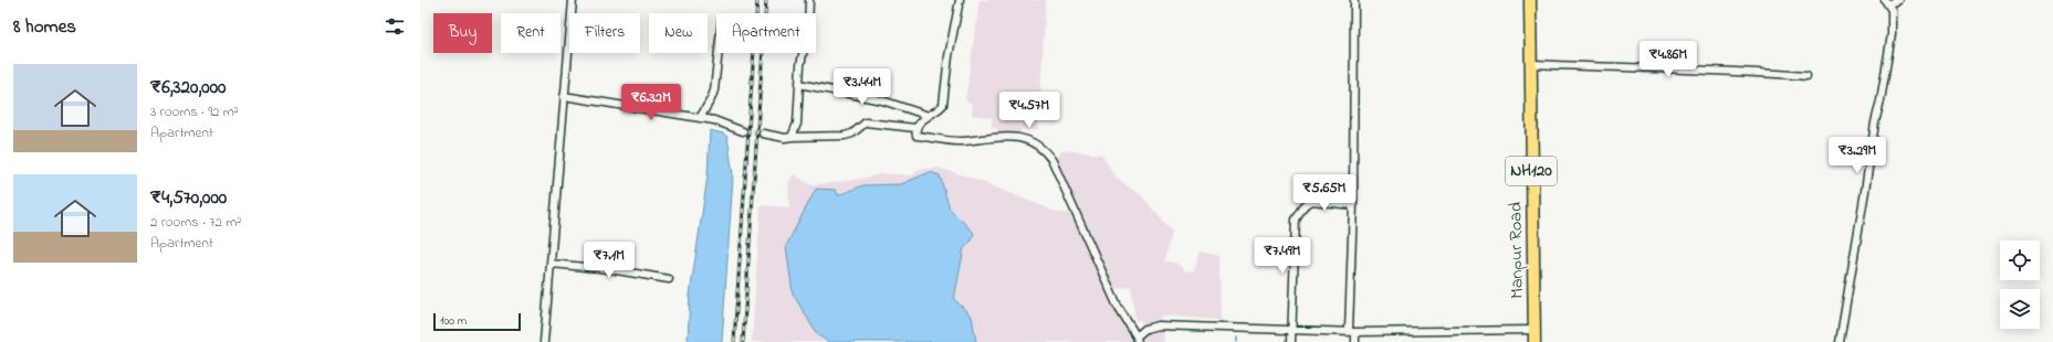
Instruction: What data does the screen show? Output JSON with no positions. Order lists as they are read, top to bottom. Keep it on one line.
{"streets":{"highway":["NH120","Manpur Road"]},"scale_bar":"100 m","page":{"heading":"8 homes","chip":["Buy","Rent","Filters","New","Apartment"],"price":["₹4.86M","₹3.44M","₹6.32M","₹4.57M","₹3.29M","₹5.65M","₹7.49M","₹7.1M"],"list":[{"name":"₹6,320,000","note":"3 rooms · 92 m² · Apartment"},{"name":"₹4,570,000","note":"2 rooms · 72 m² · Apartment"}],"scale":"100 m"}}
